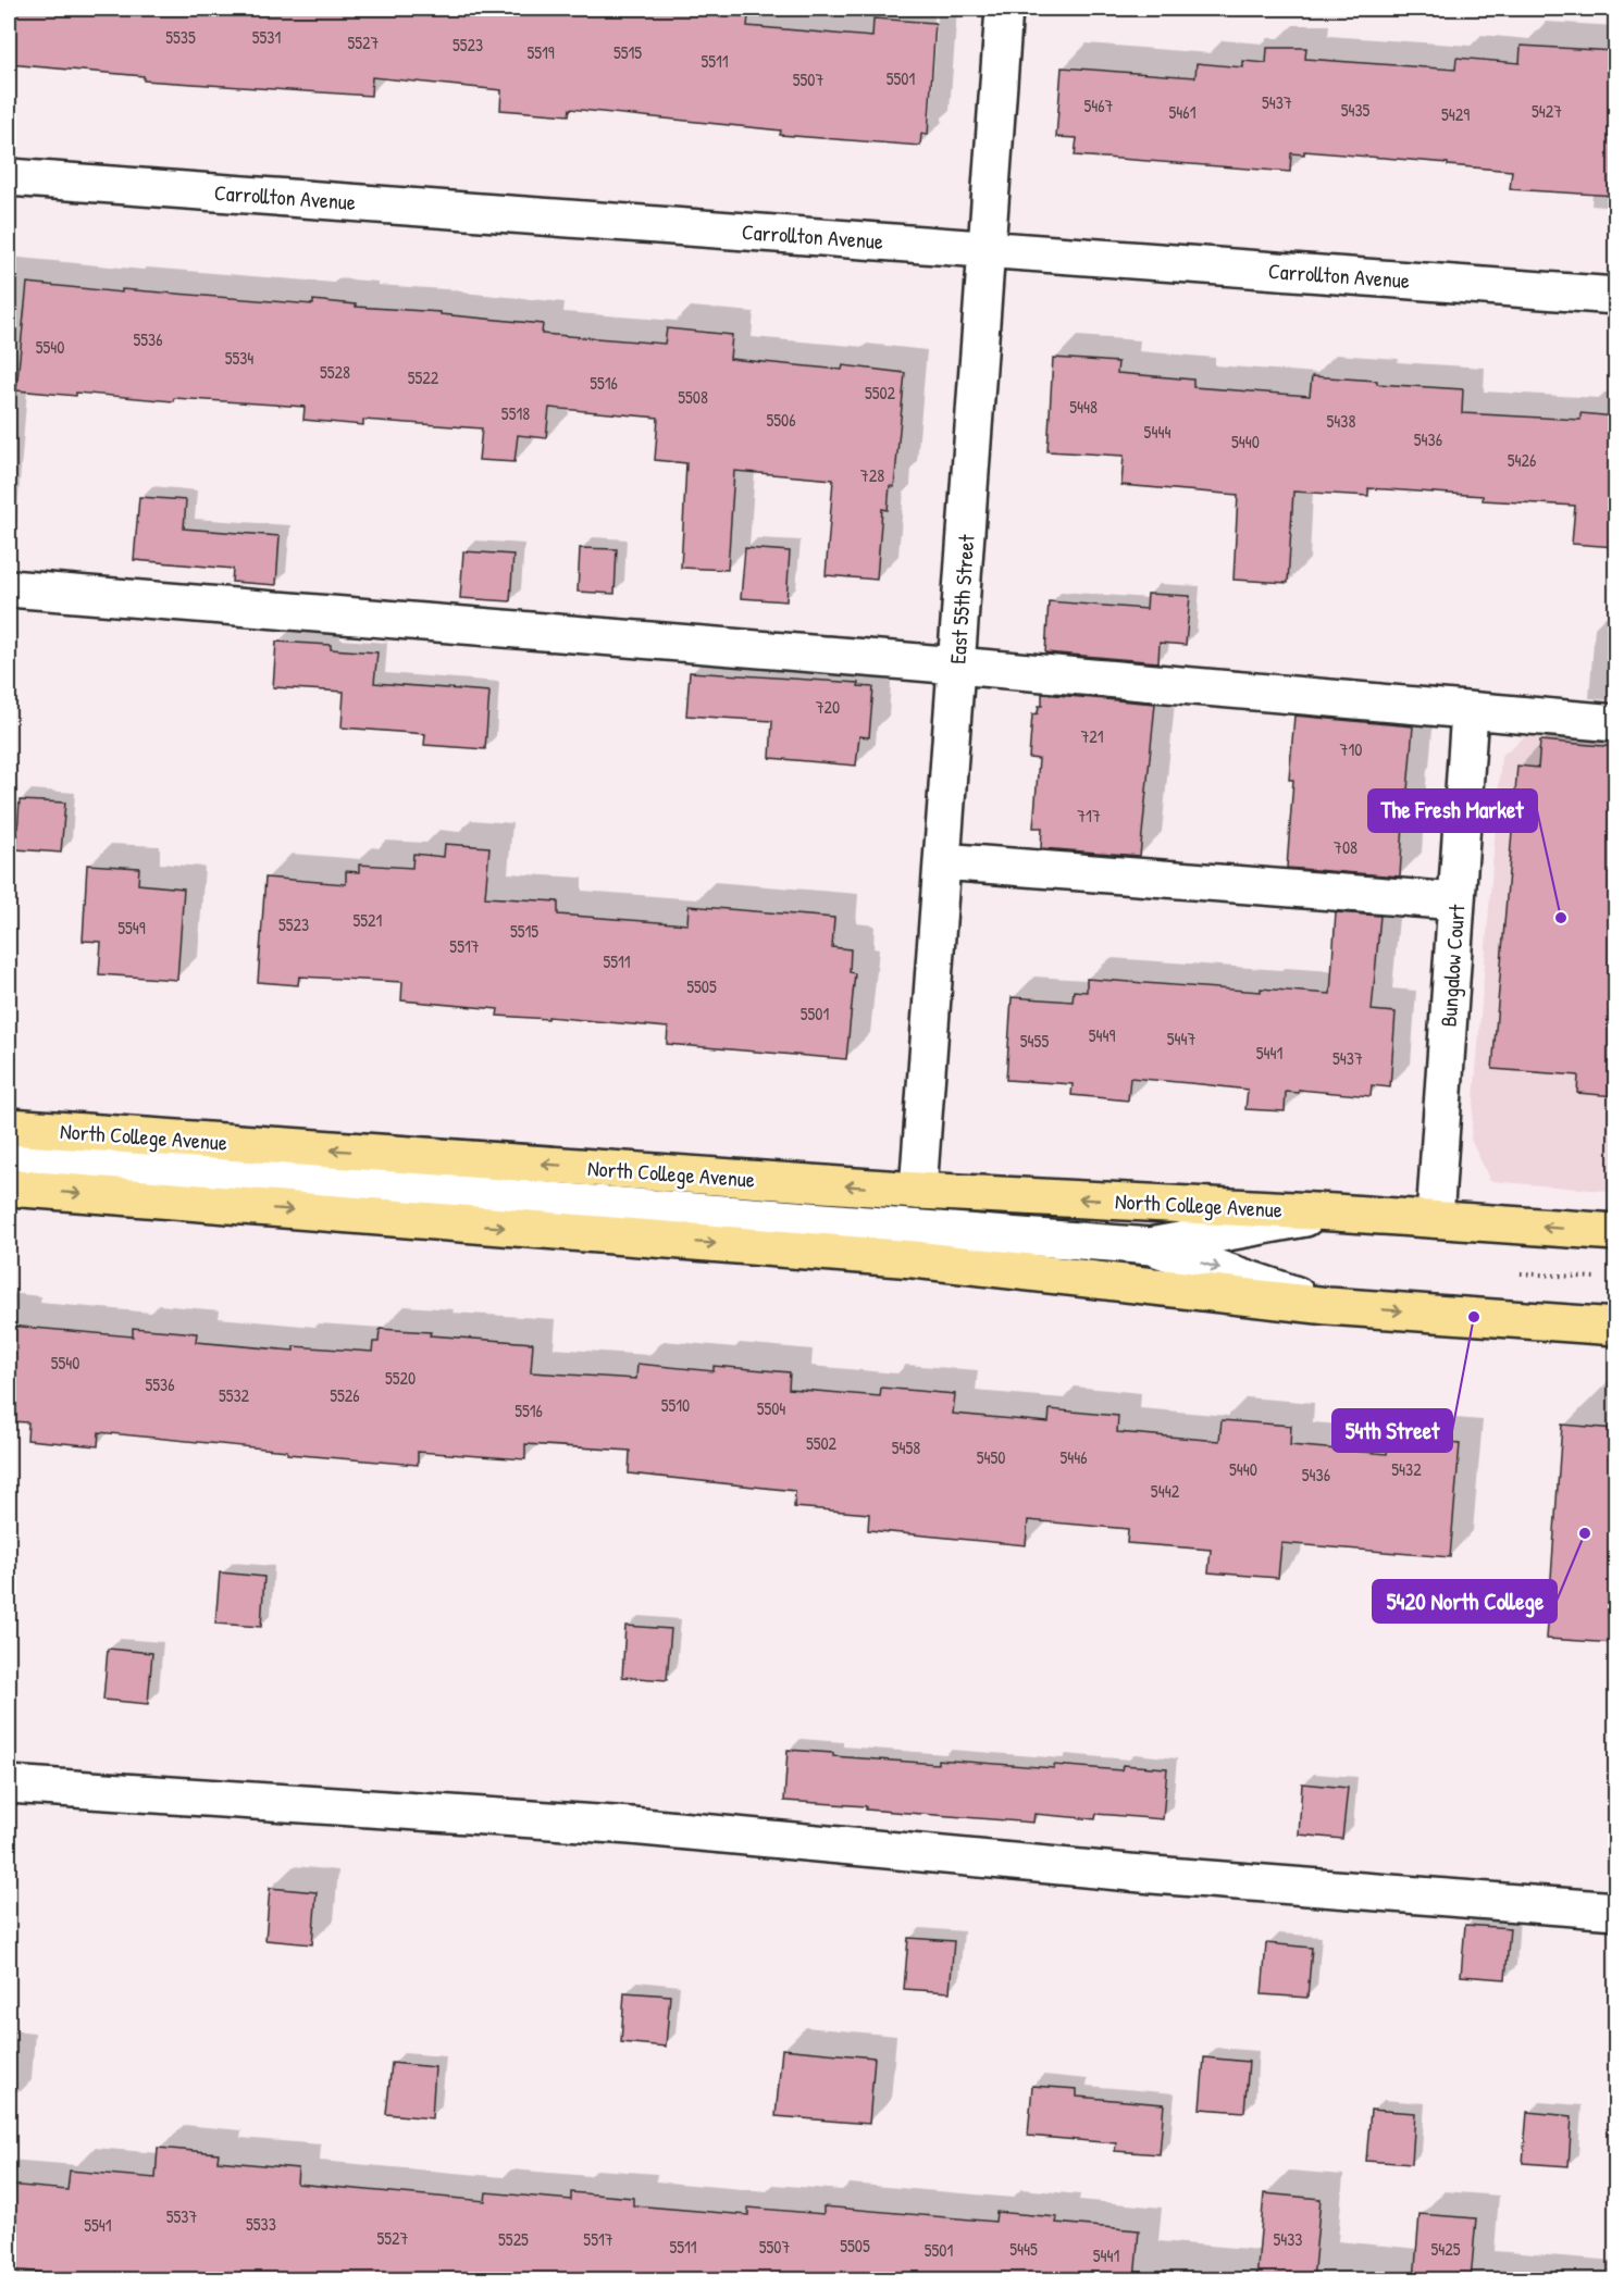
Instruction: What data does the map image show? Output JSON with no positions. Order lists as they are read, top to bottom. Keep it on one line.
{"streets":{"main road":["North College Avenue"],"street":["Carrollton Avenue","East 55th Street","Bungalow Court"]},"crossings":[["Carrollton Avenue","East 55th Street"],["East 55th Street","North College Avenue"],["Bungalow Court","North College Avenue"]],"places":["The Fresh Market","54th Street","5420 North College"],"house_numbers":["5535","5531","5527","5523","5519","5515","5511","5501","5507","5437","5467","5435","5427","5461","5429","5536","5540","5534","5528","5522","5516","5502","5508","5448","5518","5506","5438","5444","5436","5440","5426","728","720","721","710","717","708","5521","5523","5549","5515","5517","5511","5505","5501","5449","5447","5455","5441","5437","5540","5520","5536","5532","5526","5510","5504","5516","5502","5458","5450","5446","5440","5432","5436","5442","5537","5533","5541","5527","5525","5517","5433","5505","5511","5507","5445","5425","5501","5441"]}
